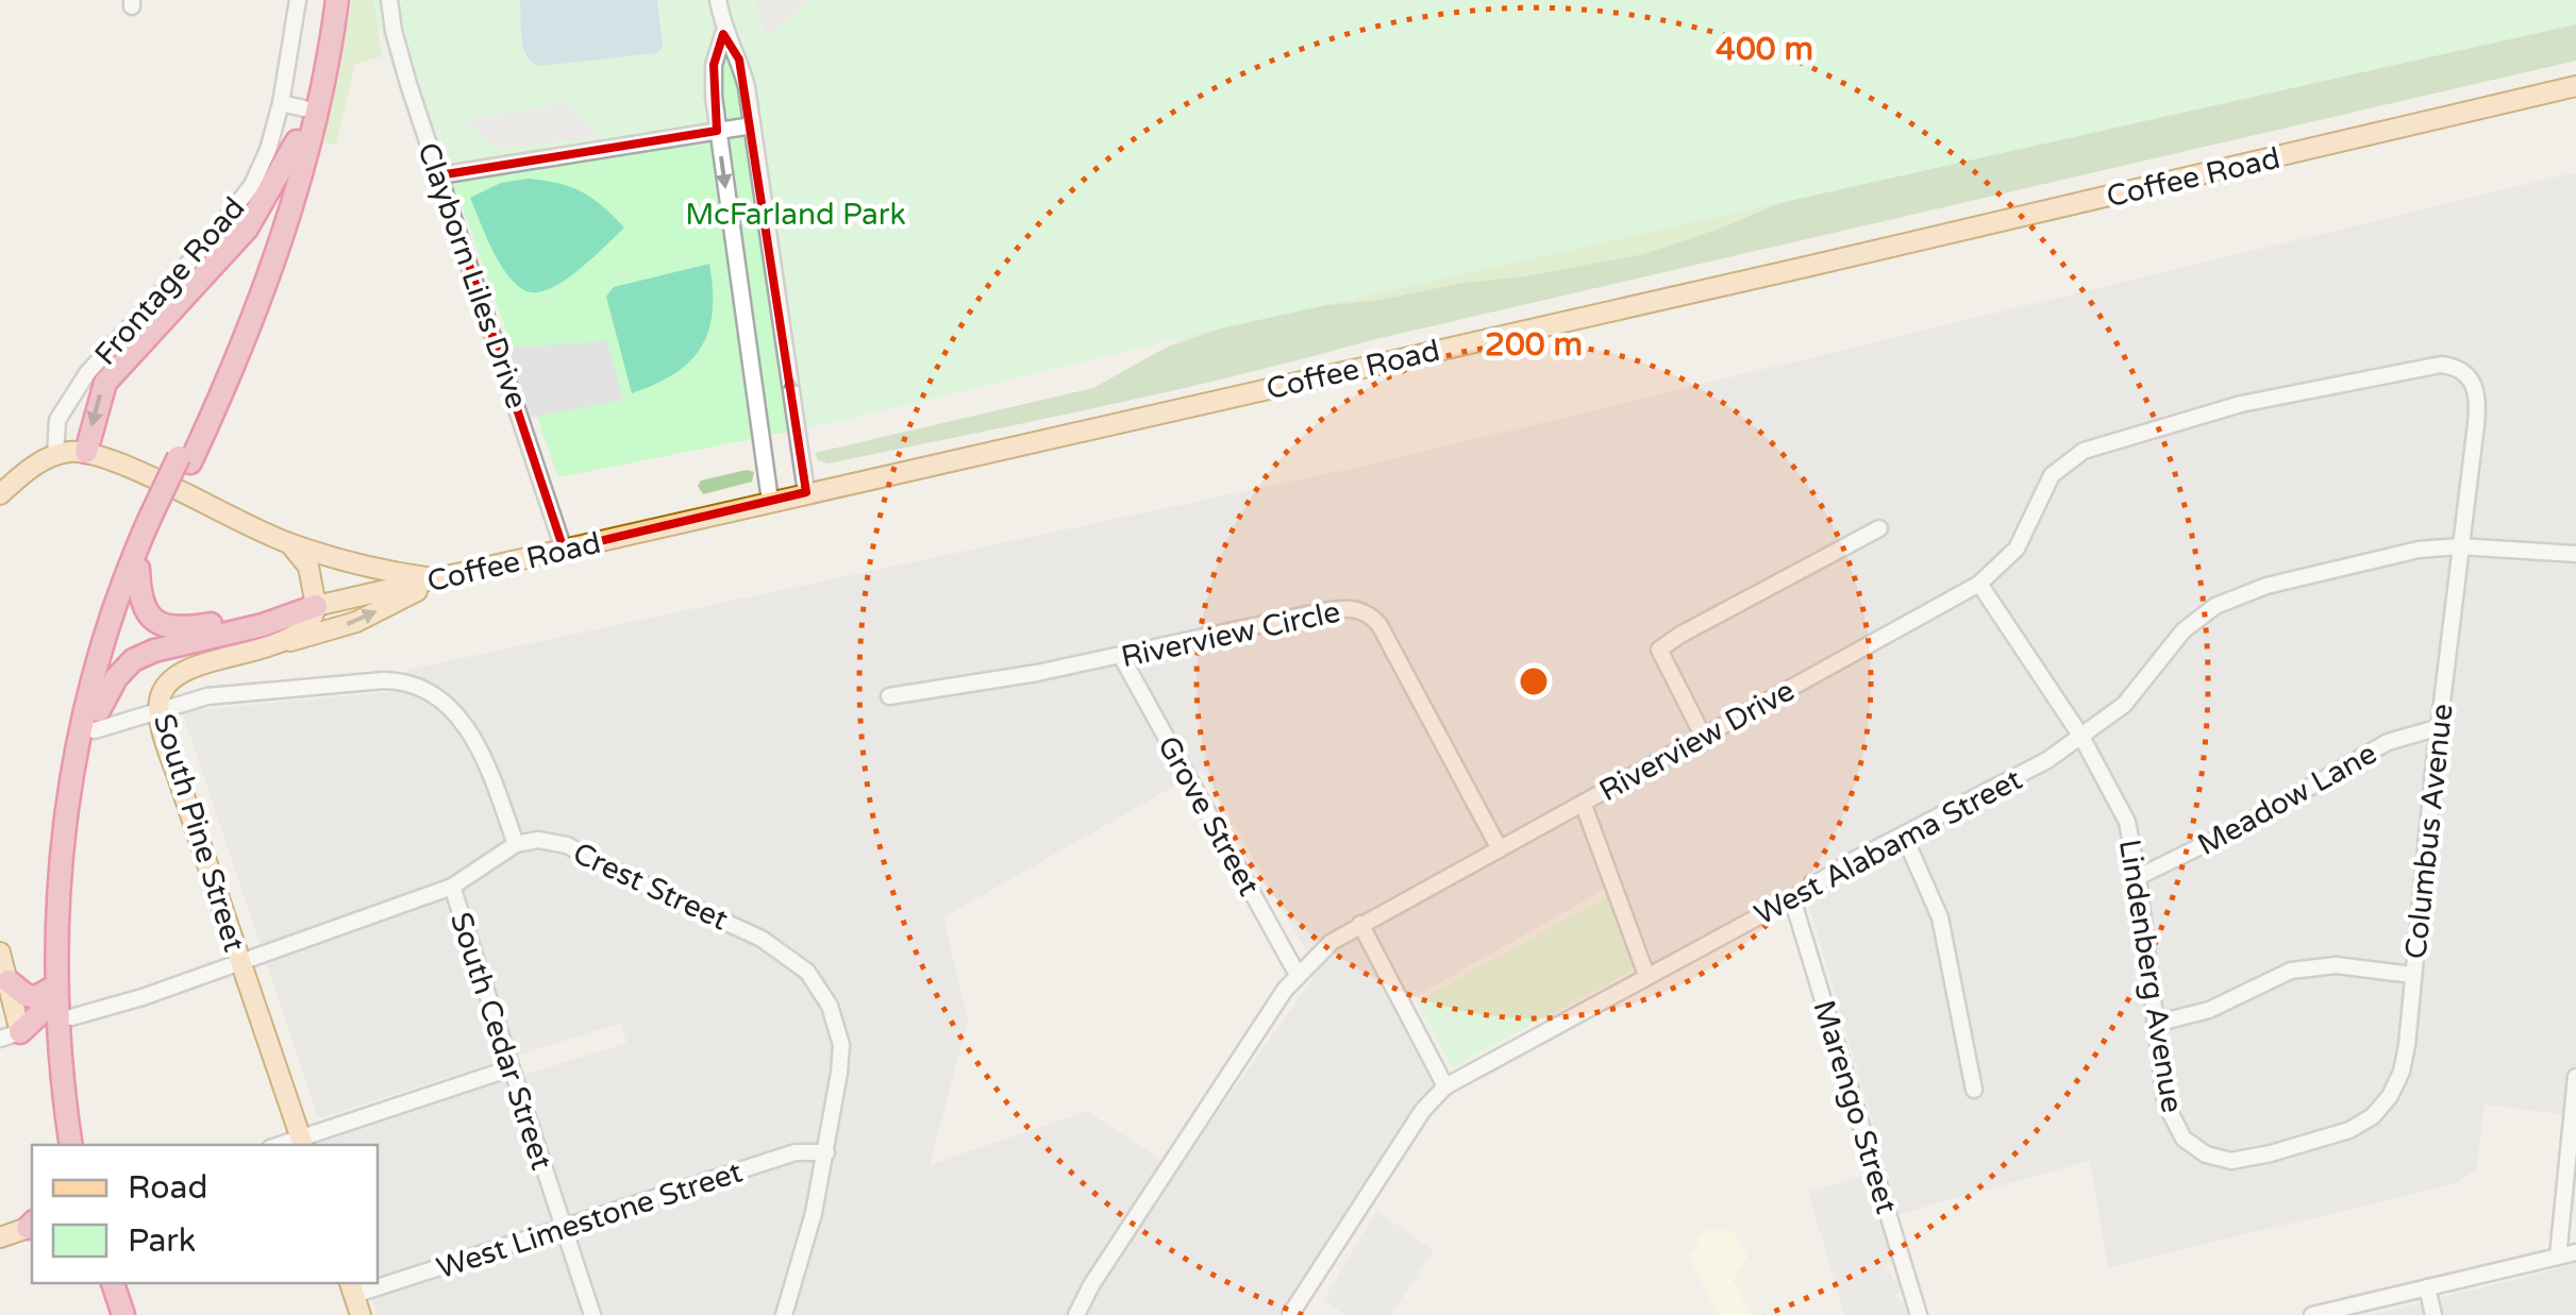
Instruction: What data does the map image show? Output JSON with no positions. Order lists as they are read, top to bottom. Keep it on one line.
{"streets":{"main road":["Coffee Road","South Pine Street"],"street":["Clayborn Liles Drive","Frontage Road","Riverview Circle","Riverview Drive","Meadow Lane","Grove Street","Columbus Avenue","West Alabama Street","Crest Street","Lindenberg Avenue","South Cedar Street","Marengo Street","West Limestone Street"]},"crossings":[["Coffee Road","Clayborn Liles Drive"],["Coffee Road","South Pine Street"],["Riverview Circle","Riverview Drive"],["Riverview Circle","Grove Street"],["Riverview Drive","Grove Street"],["Riverview Drive","Columbus Avenue"],["Riverview Drive","Lindenberg Avenue"],["Meadow Lane","Columbus Avenue"],["Meadow Lane","Lindenberg Avenue"],["Columbus Avenue","West Alabama Street"],["Columbus Avenue","Lindenberg Avenue"],["West Alabama Street","Lindenberg Avenue"],["West Alabama Street","Marengo Street"],["Crest Street","West Limestone Street"],["South Cedar Street","West Limestone Street"]],"parks":["McFarland Park"],"legend":["Road","Park"],"rings":["400 m","200 m"]}
